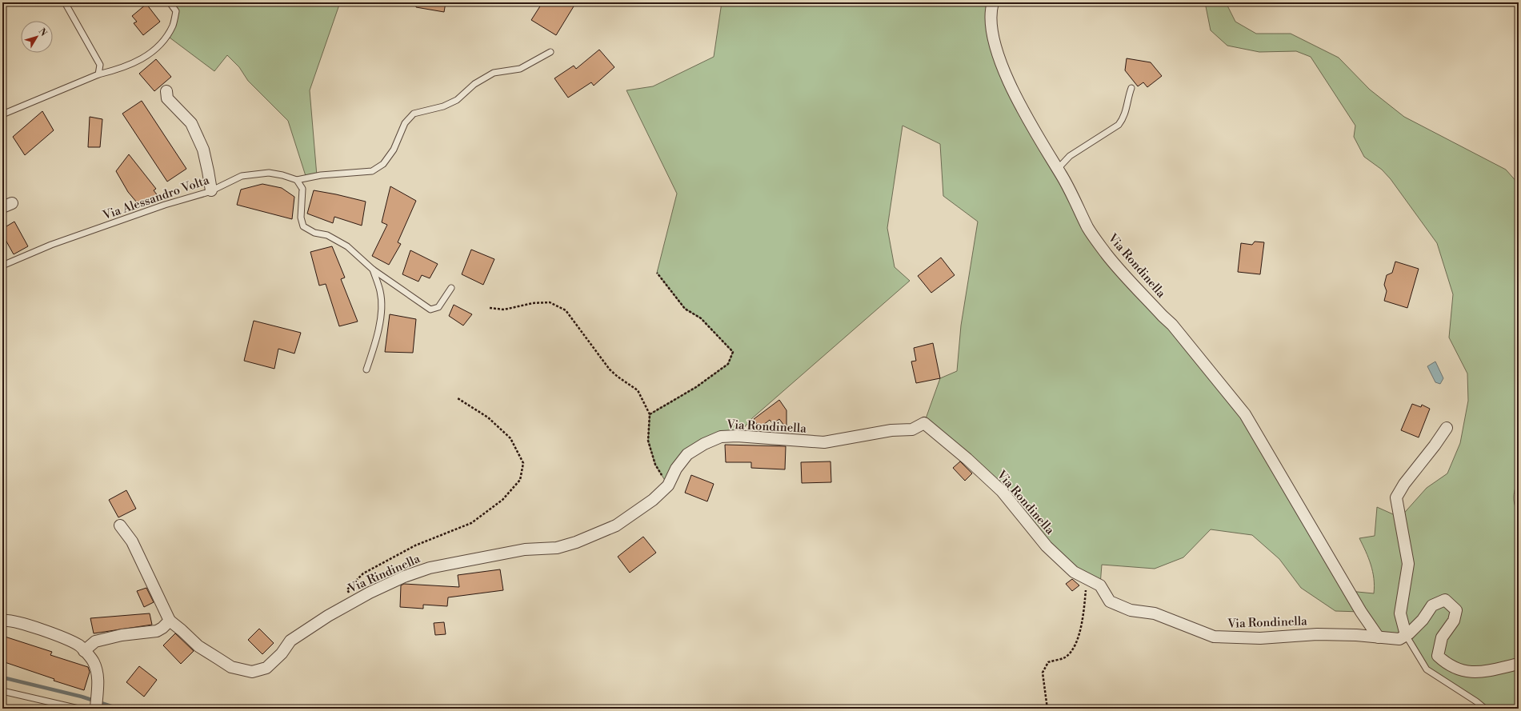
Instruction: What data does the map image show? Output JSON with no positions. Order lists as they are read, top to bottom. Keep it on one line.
{"streets":{"street":["Via Rondinella","Via Rindinella"],"lane":["Via Alessandro Volta"]},"crossings":[["Via Rondinella","Via Rindinella"]],"north":"top right"}
